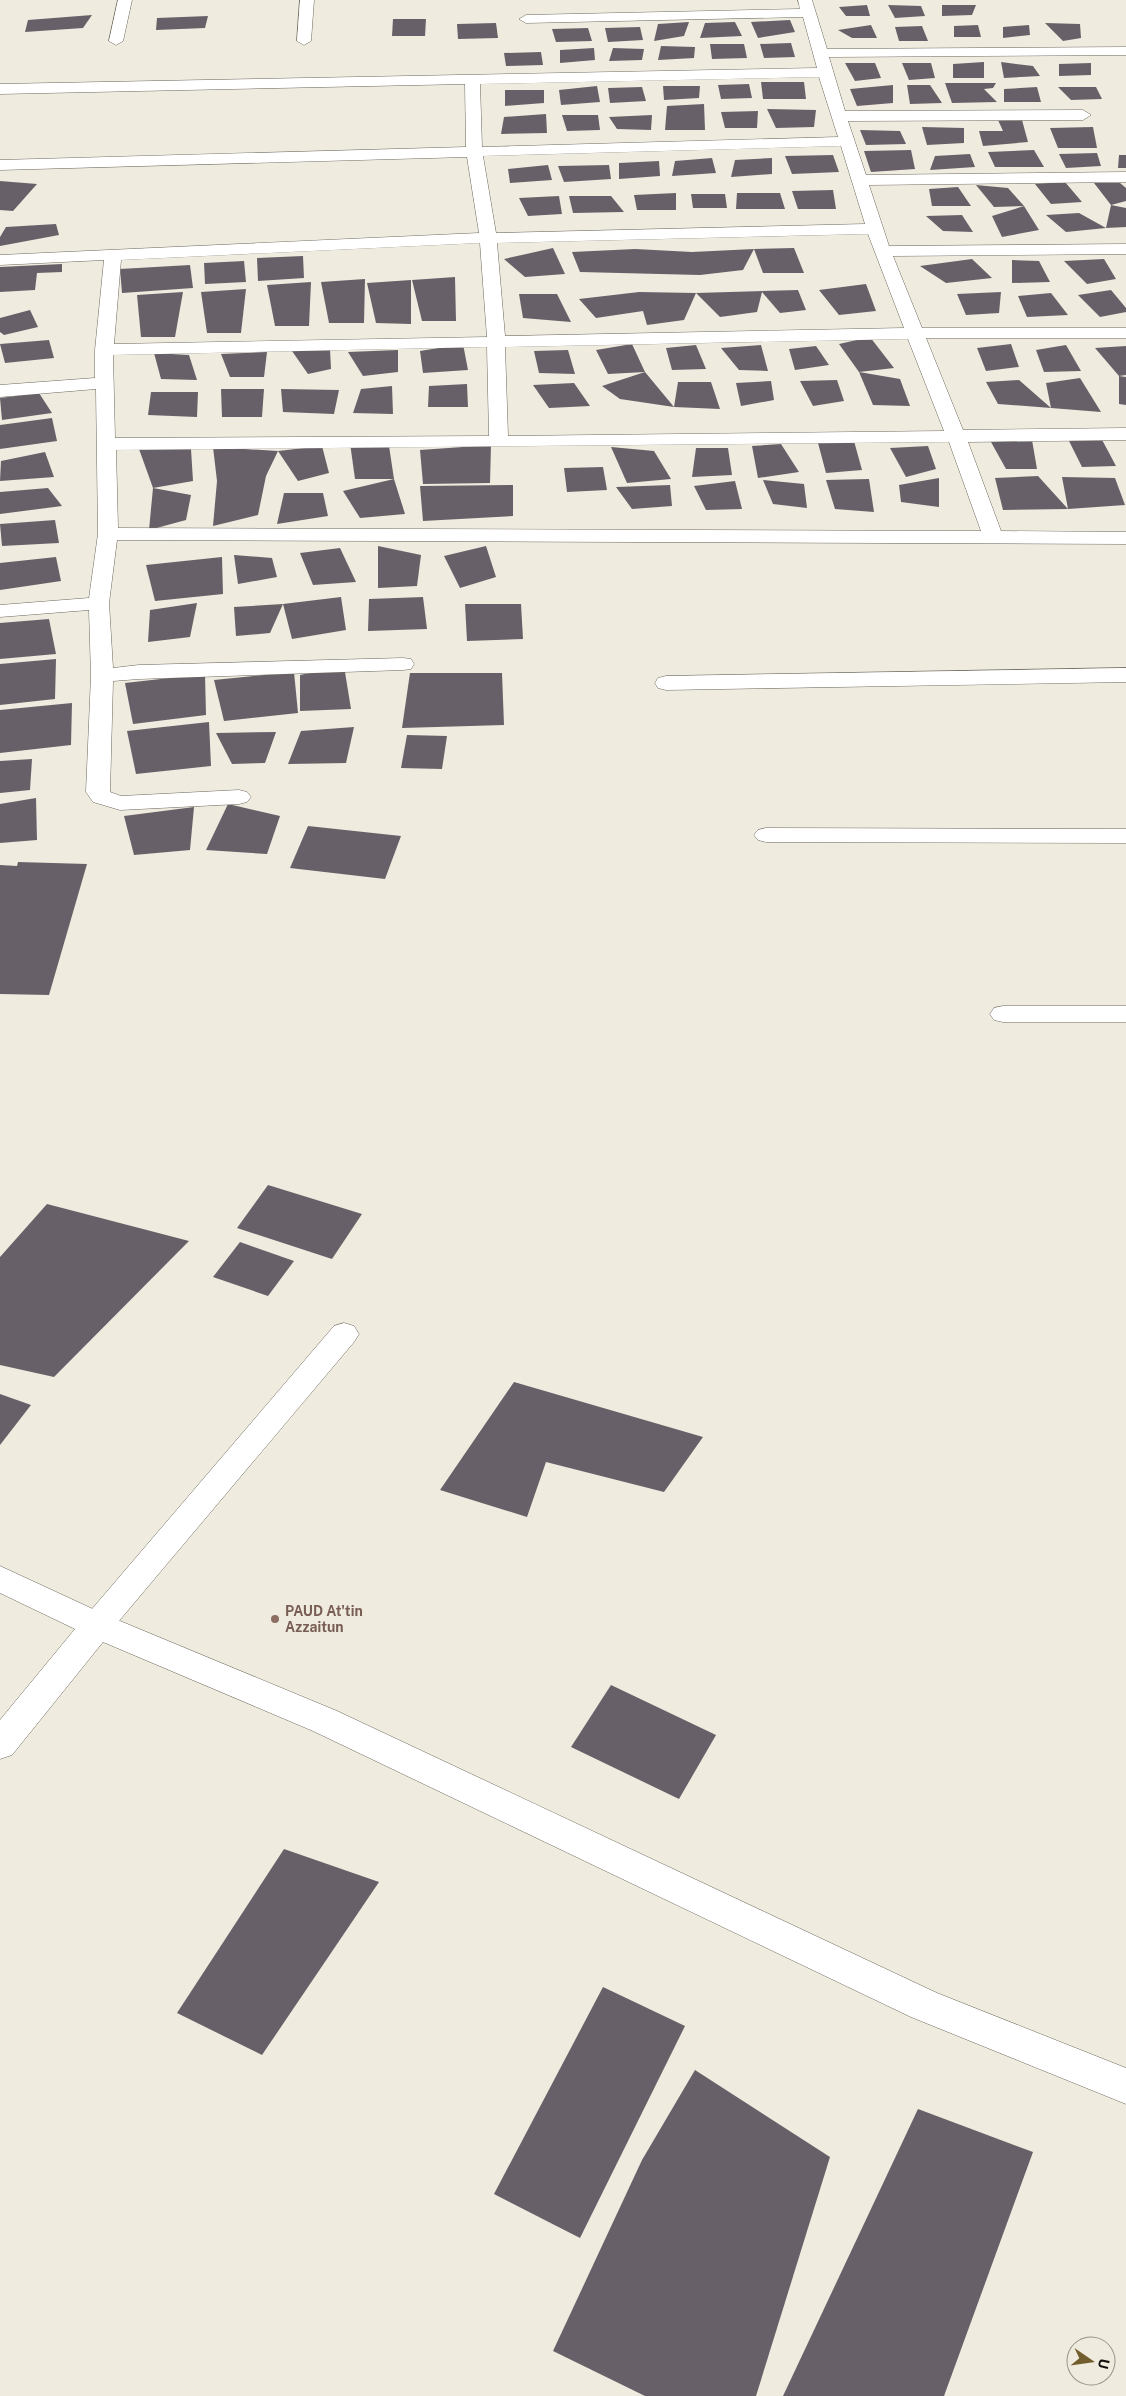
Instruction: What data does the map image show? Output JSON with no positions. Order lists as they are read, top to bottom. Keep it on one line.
{"places":["PAUD At'tin Azzaitun"],"north":"right"}
